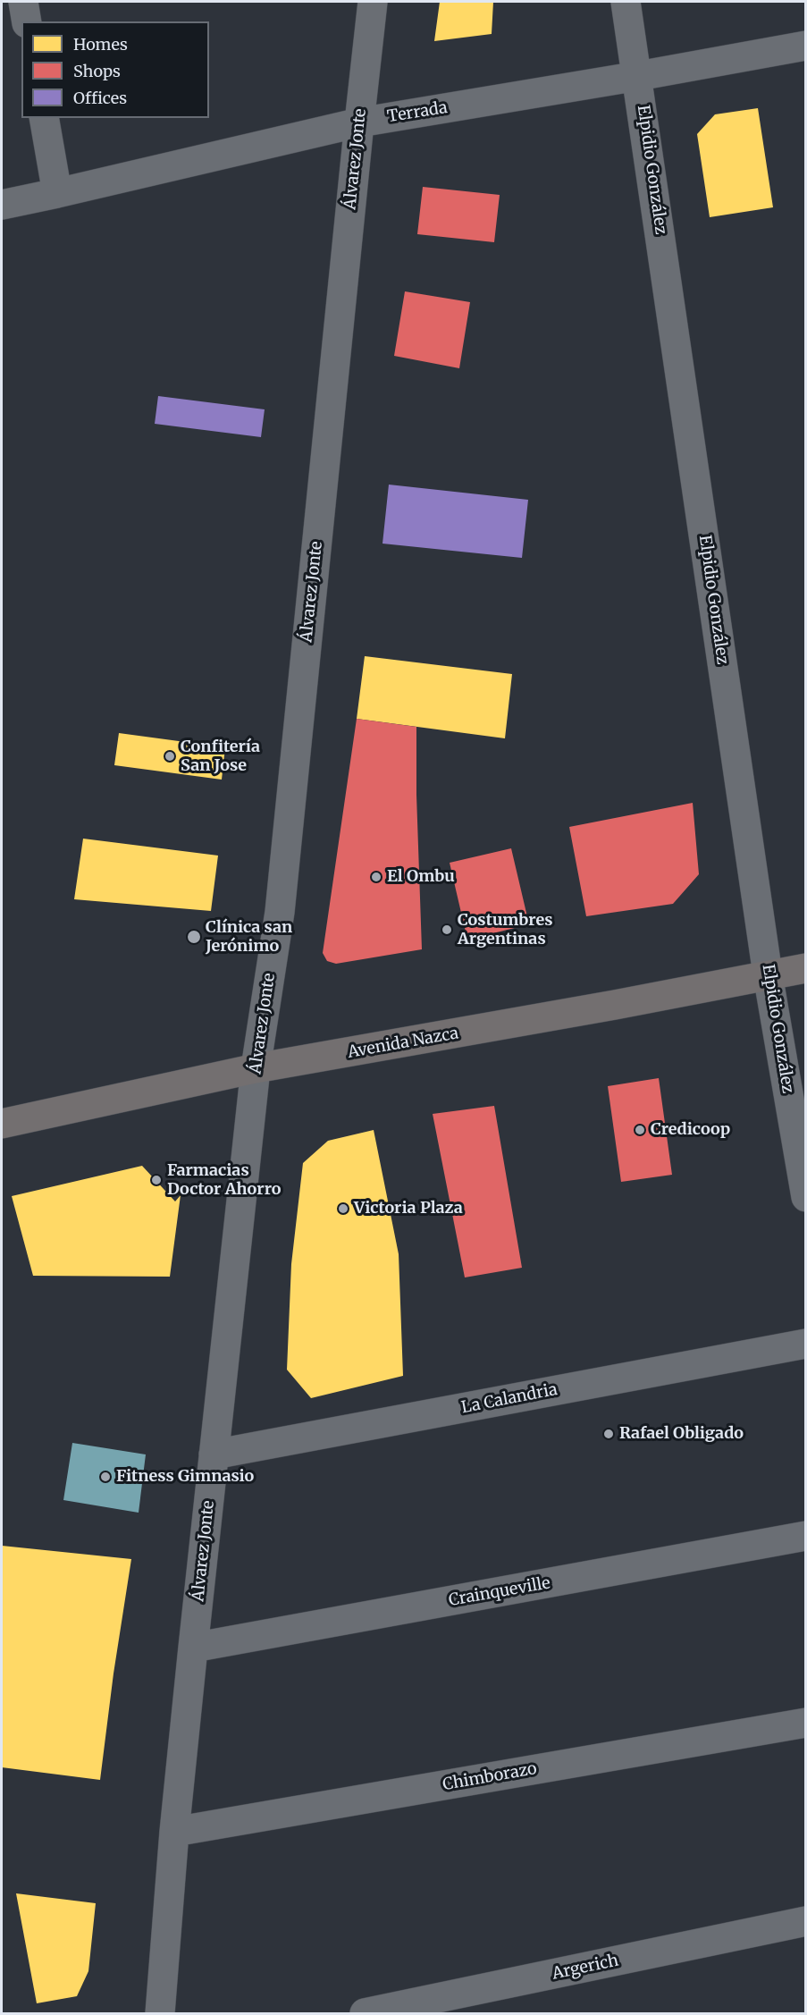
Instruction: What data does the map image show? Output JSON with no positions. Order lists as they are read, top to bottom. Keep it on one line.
{"streets":{"main road":["Avenida Nazca"],"street":["Terrada","Álvarez Jonte","Elpidio González","La Calandria","Crainqueville","Chimborazo","Argerich"]},"crossings":[["Terrada","Álvarez Jonte"],["Terrada","Elpidio González"],["Álvarez Jonte","Avenida Nazca"],["Álvarez Jonte","La Calandria"],["Álvarez Jonte","Crainqueville"],["Álvarez Jonte","Chimborazo"],["Elpidio González","Avenida Nazca"]],"places":["Confitería San Jose","El Ombu","Costumbres Argentinas","Clínica san Jerónimo","Credicoop","Farmacias Doctor Ahorro","Victoria Plaza","Rafael Obligado","Fitness Gimnasio"],"legend":["Homes","Shops","Offices"]}
